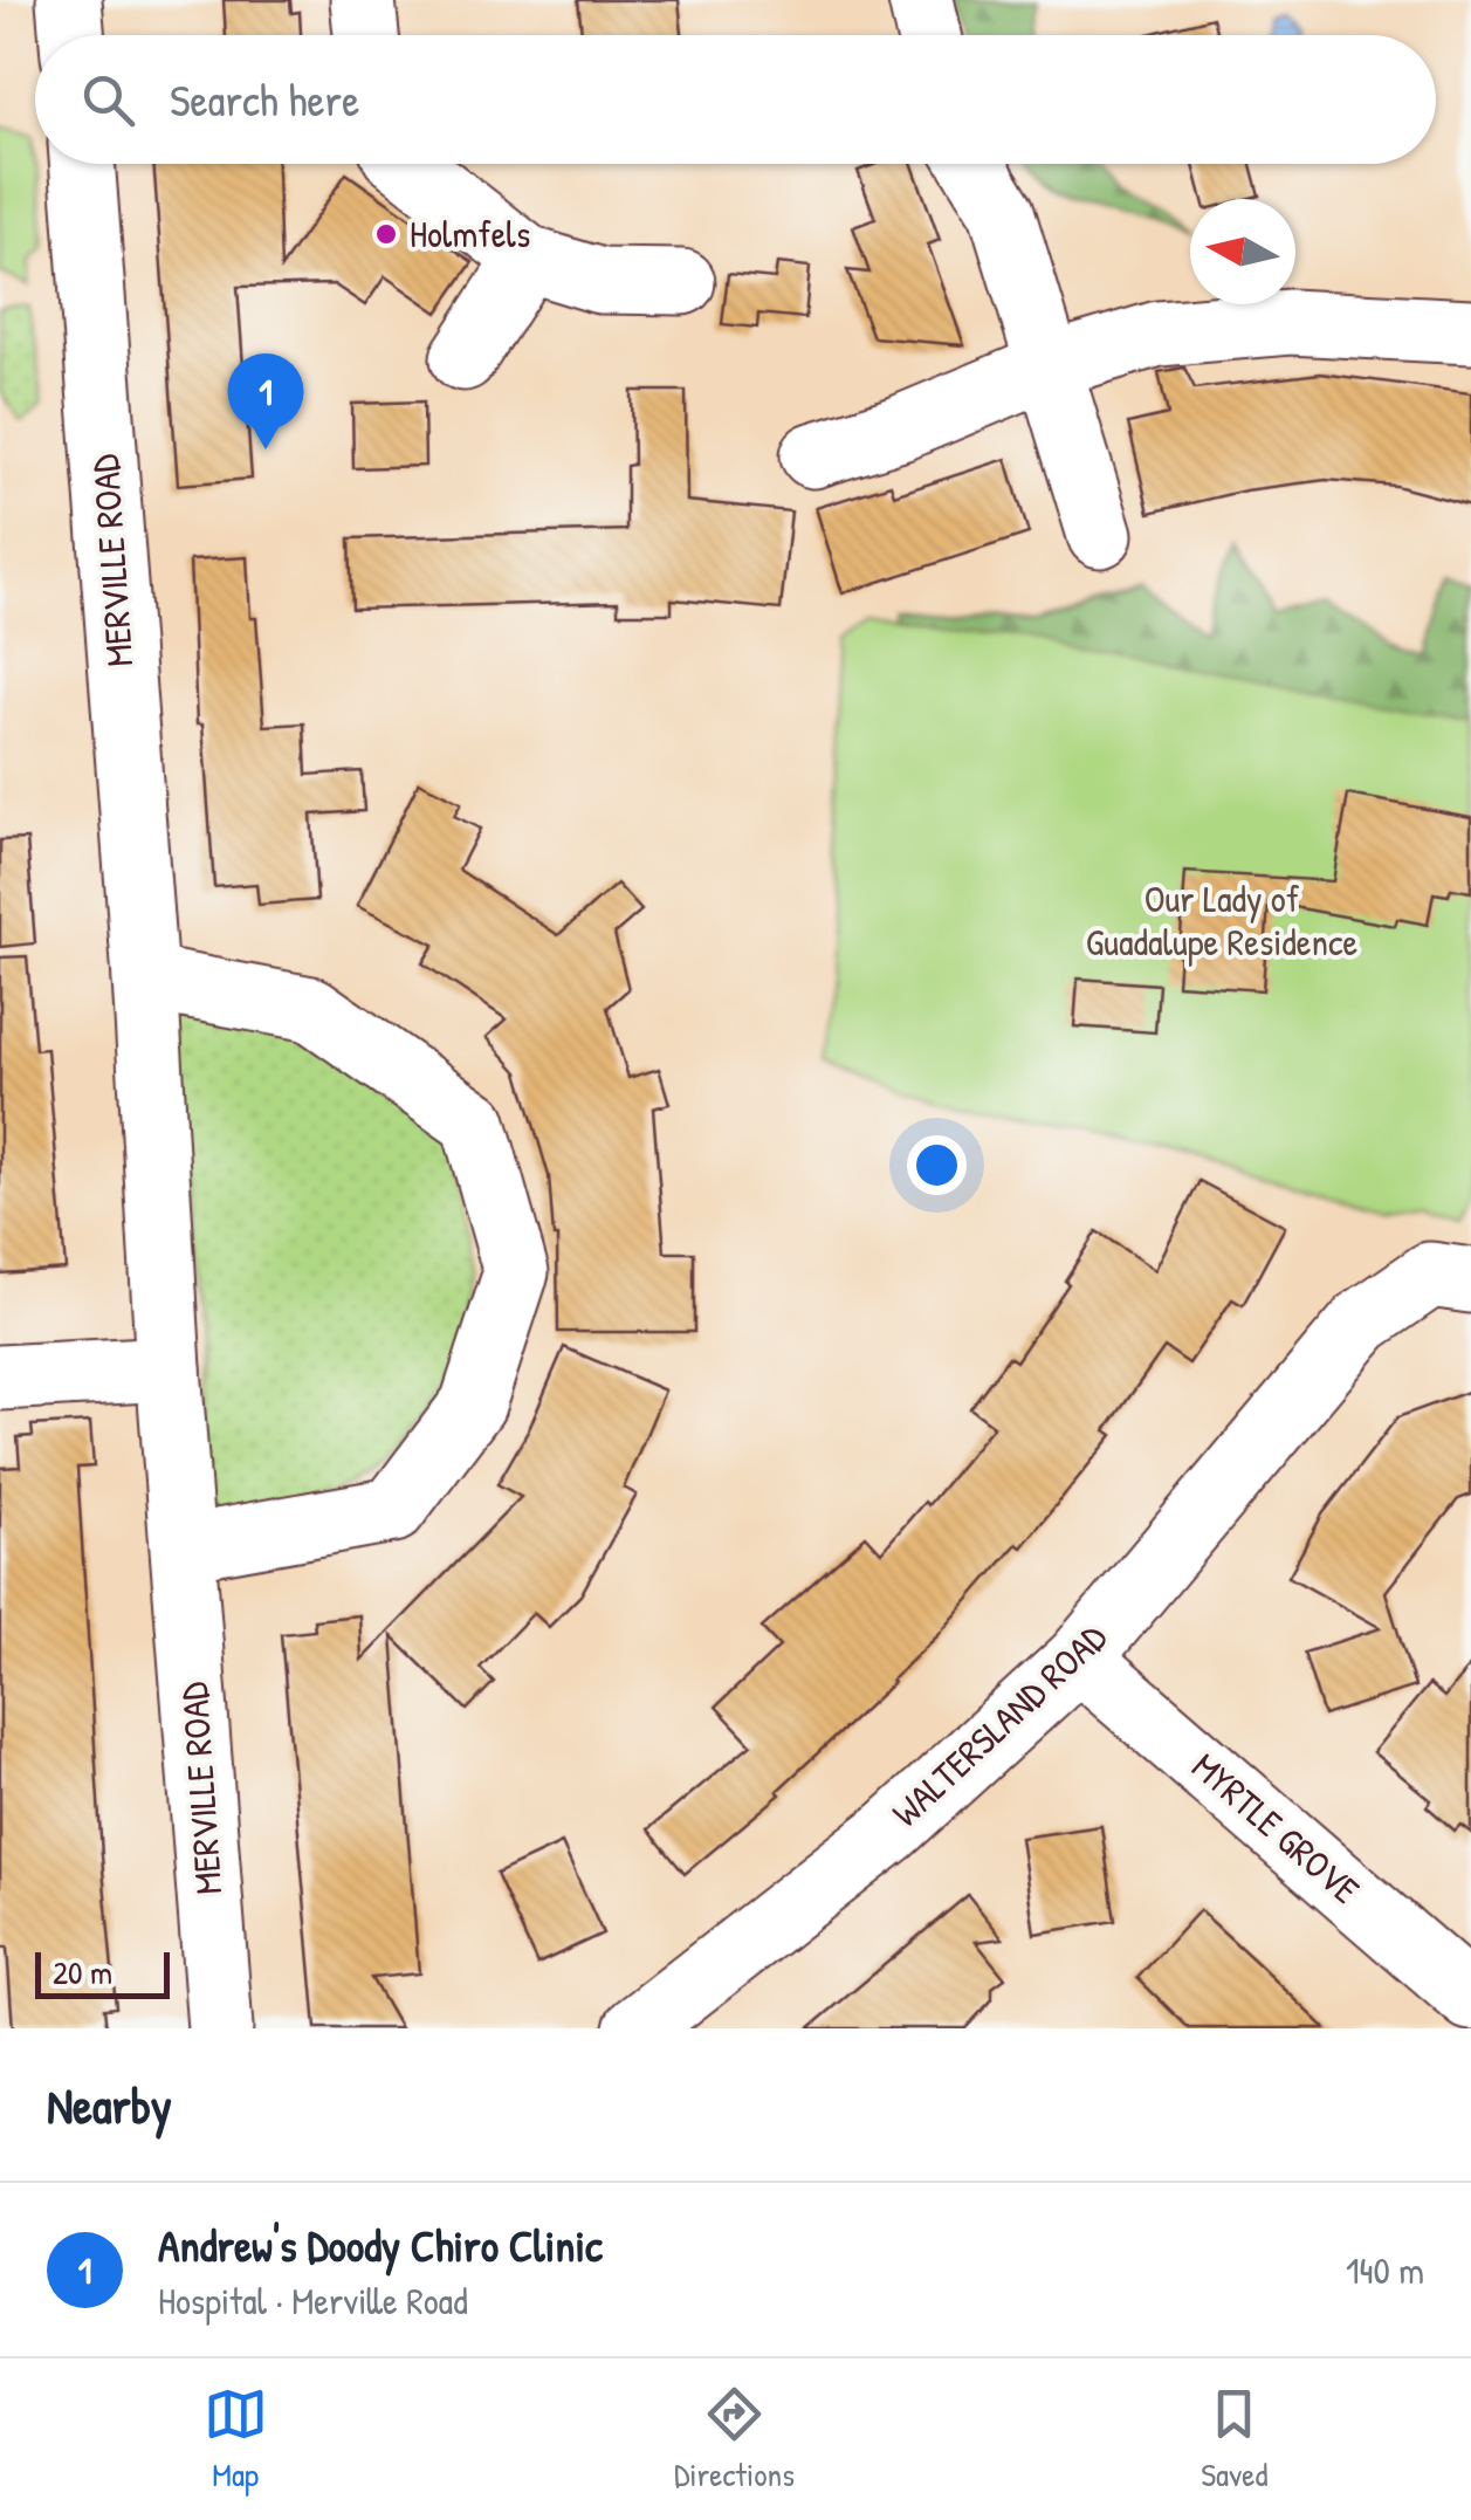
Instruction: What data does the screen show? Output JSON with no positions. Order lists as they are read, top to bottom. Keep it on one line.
{"streets":{"street":["MERVILLE ROAD","WALTERSLAND ROAD","MYRTLE GROVE"]},"crossings":[["WALTERSLAND ROAD","MYRTLE GROVE"]],"parks":["Our Lady of Guadalupe Residence"],"places":["Holmfels"],"scale_bar":"20 m","north":"left","page":{"search":"Search here","pins":"1","scale":"20 m","heading":"Nearby","list":[{"mark":"1","name":"Andrew's Doody Chiro Clinic","note":"Hospital · Merville Road","value":"140 m"}],"nav":["Map","Directions","Saved"]}}
